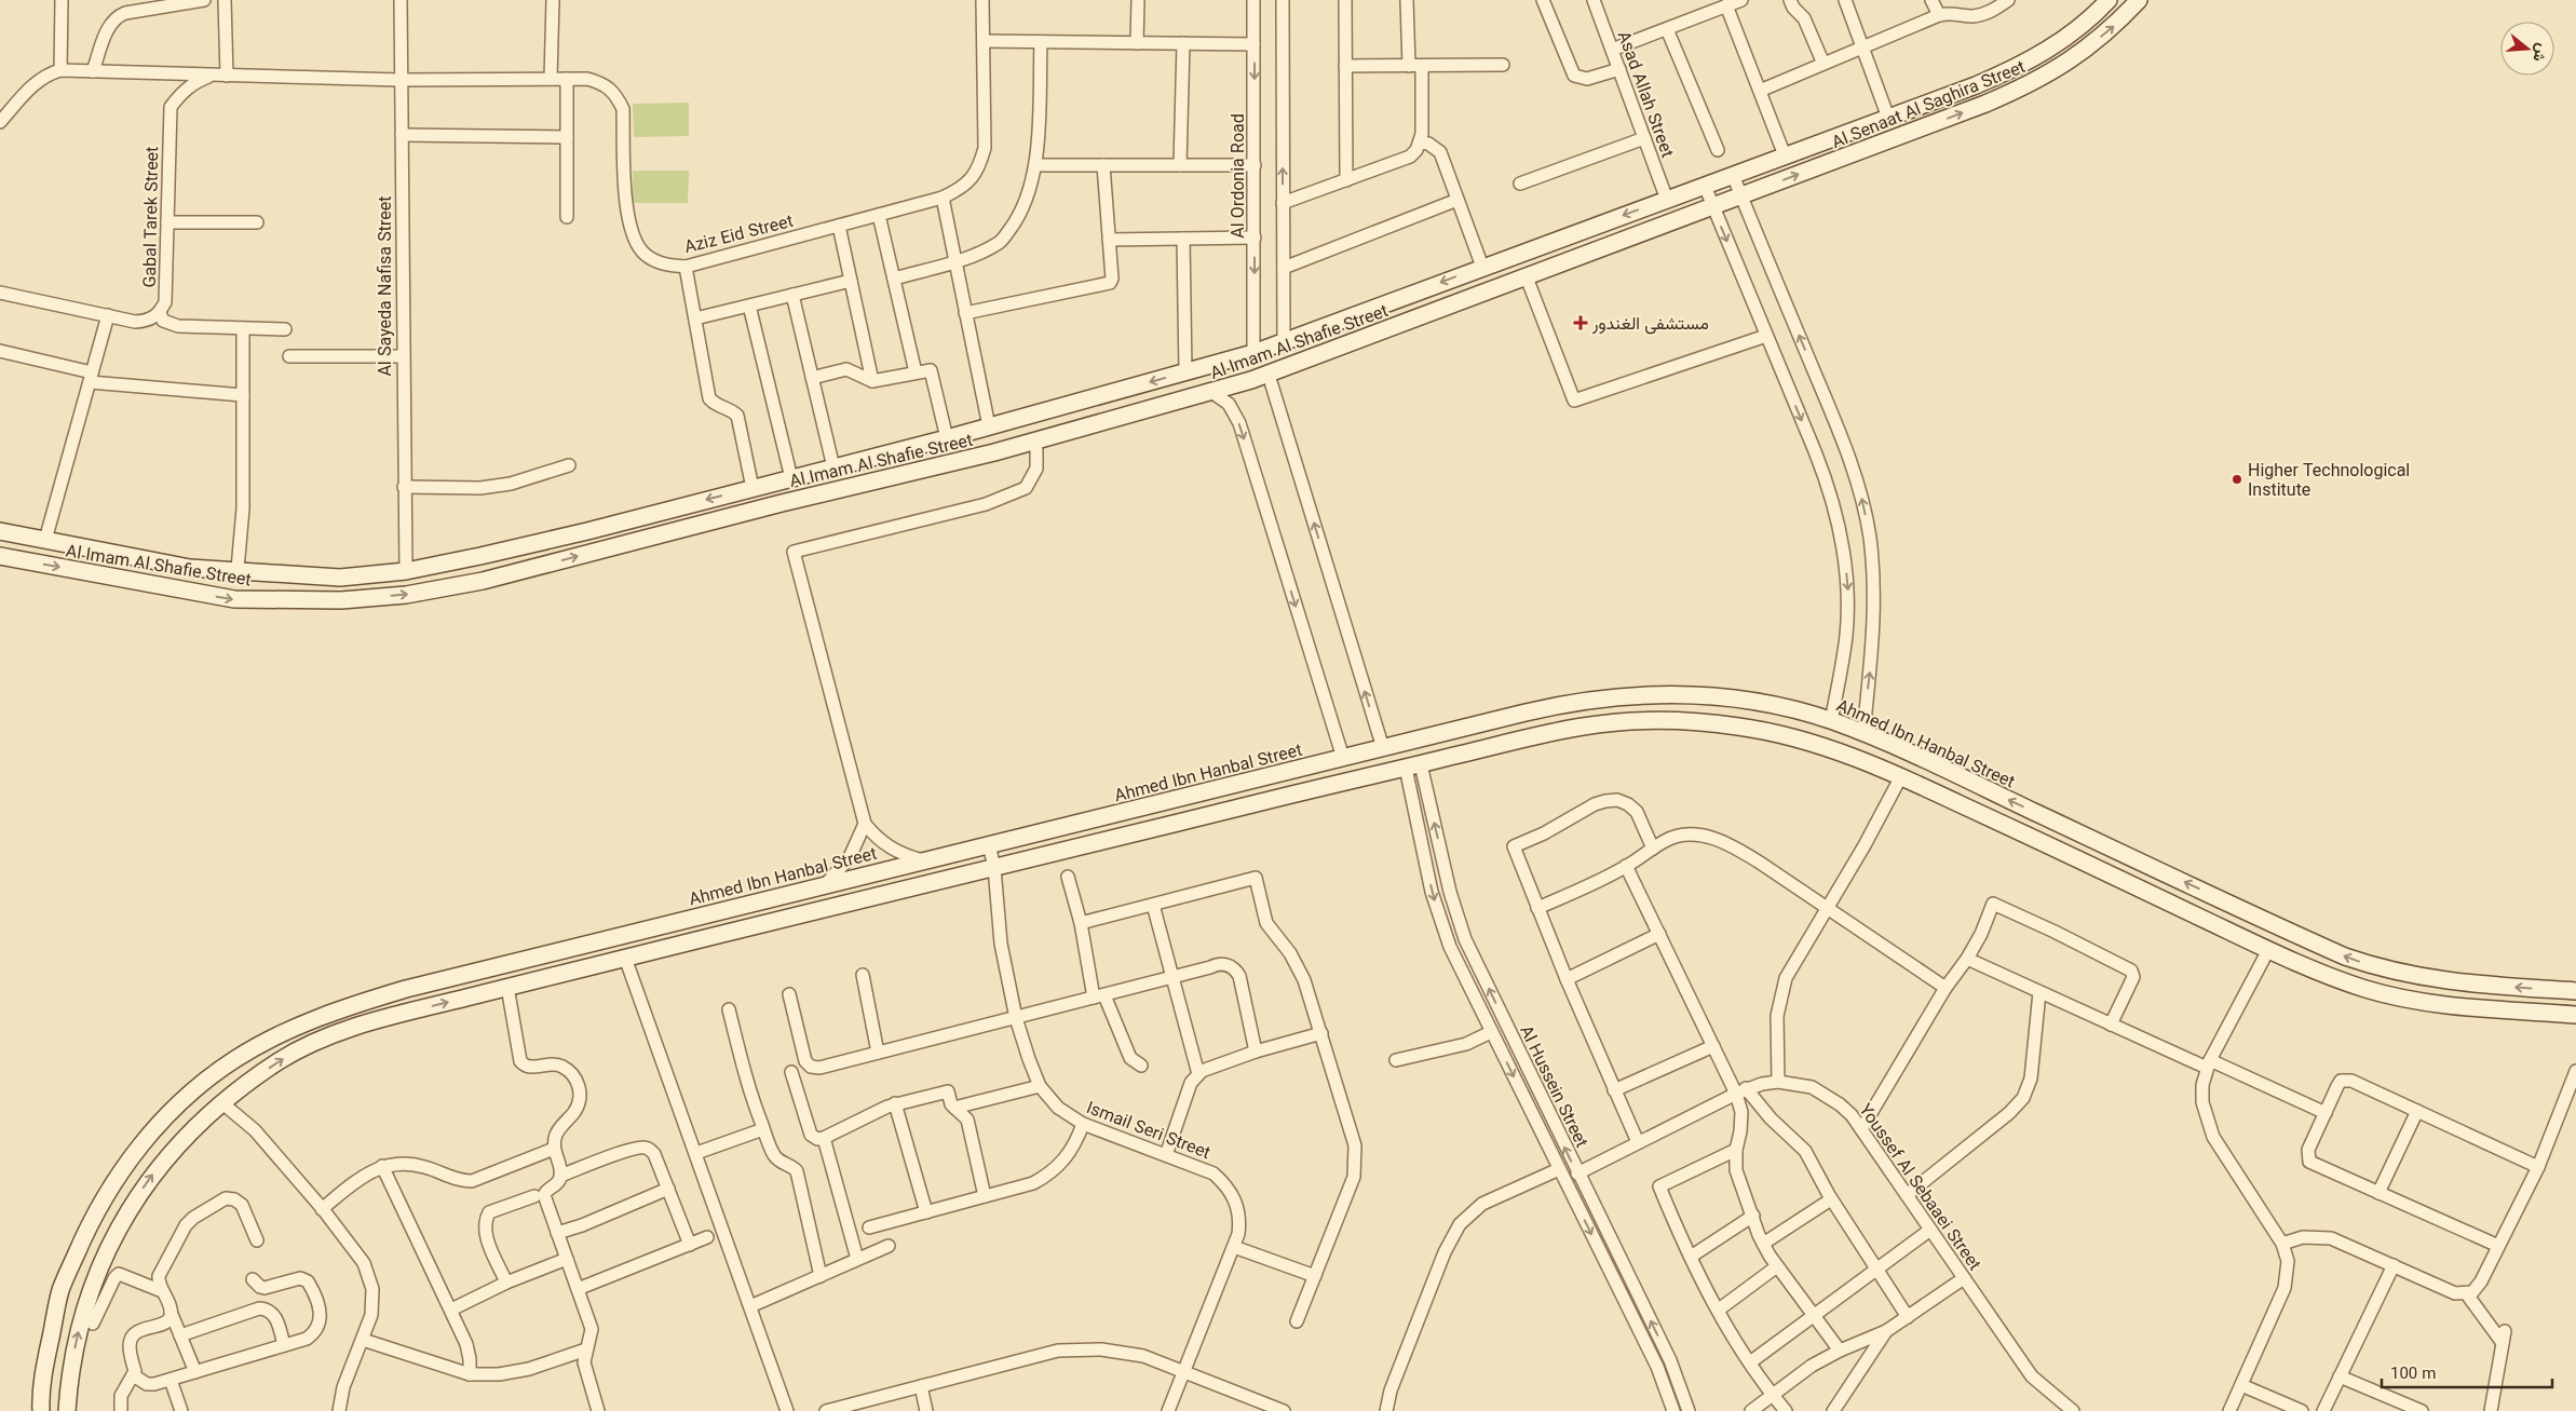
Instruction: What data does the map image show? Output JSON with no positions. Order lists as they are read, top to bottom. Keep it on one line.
{"streets":{"street":["Asad Allah Street","Al Senaat Al Saghira Street","Al Ordonia Road","Gabal Tarek Street","Aziz Eid Street","Al Sayeda Nafisa Street","Al Imam Al Shafie Street","Ahmed Ibn Hanbal Street","Al Hussein Street","Ismail Seri Street","Youssef Al Sebaaei Street"]},"crossings":[["Asad Allah Street","Al Imam Al Shafie Street"],["Al Senaat Al Saghira Street","Al Imam Al Shafie Street"],["Al Ordonia Road","Al Imam Al Shafie Street"],["Gabal Tarek Street","Aziz Eid Street"],["Aziz Eid Street","Al Sayeda Nafisa Street"],["Al Sayeda Nafisa Street","Al Imam Al Shafie Street"],["Ahmed Ibn Hanbal Street","Ismail Seri Street"],["Al Hussein Street","Youssef Al Sebaaei Street"]],"places":{"health":["مستشفى الغندور"],"other":["Higher Technological Institute"]},"scale_bar":"100 m","north":"right"}
